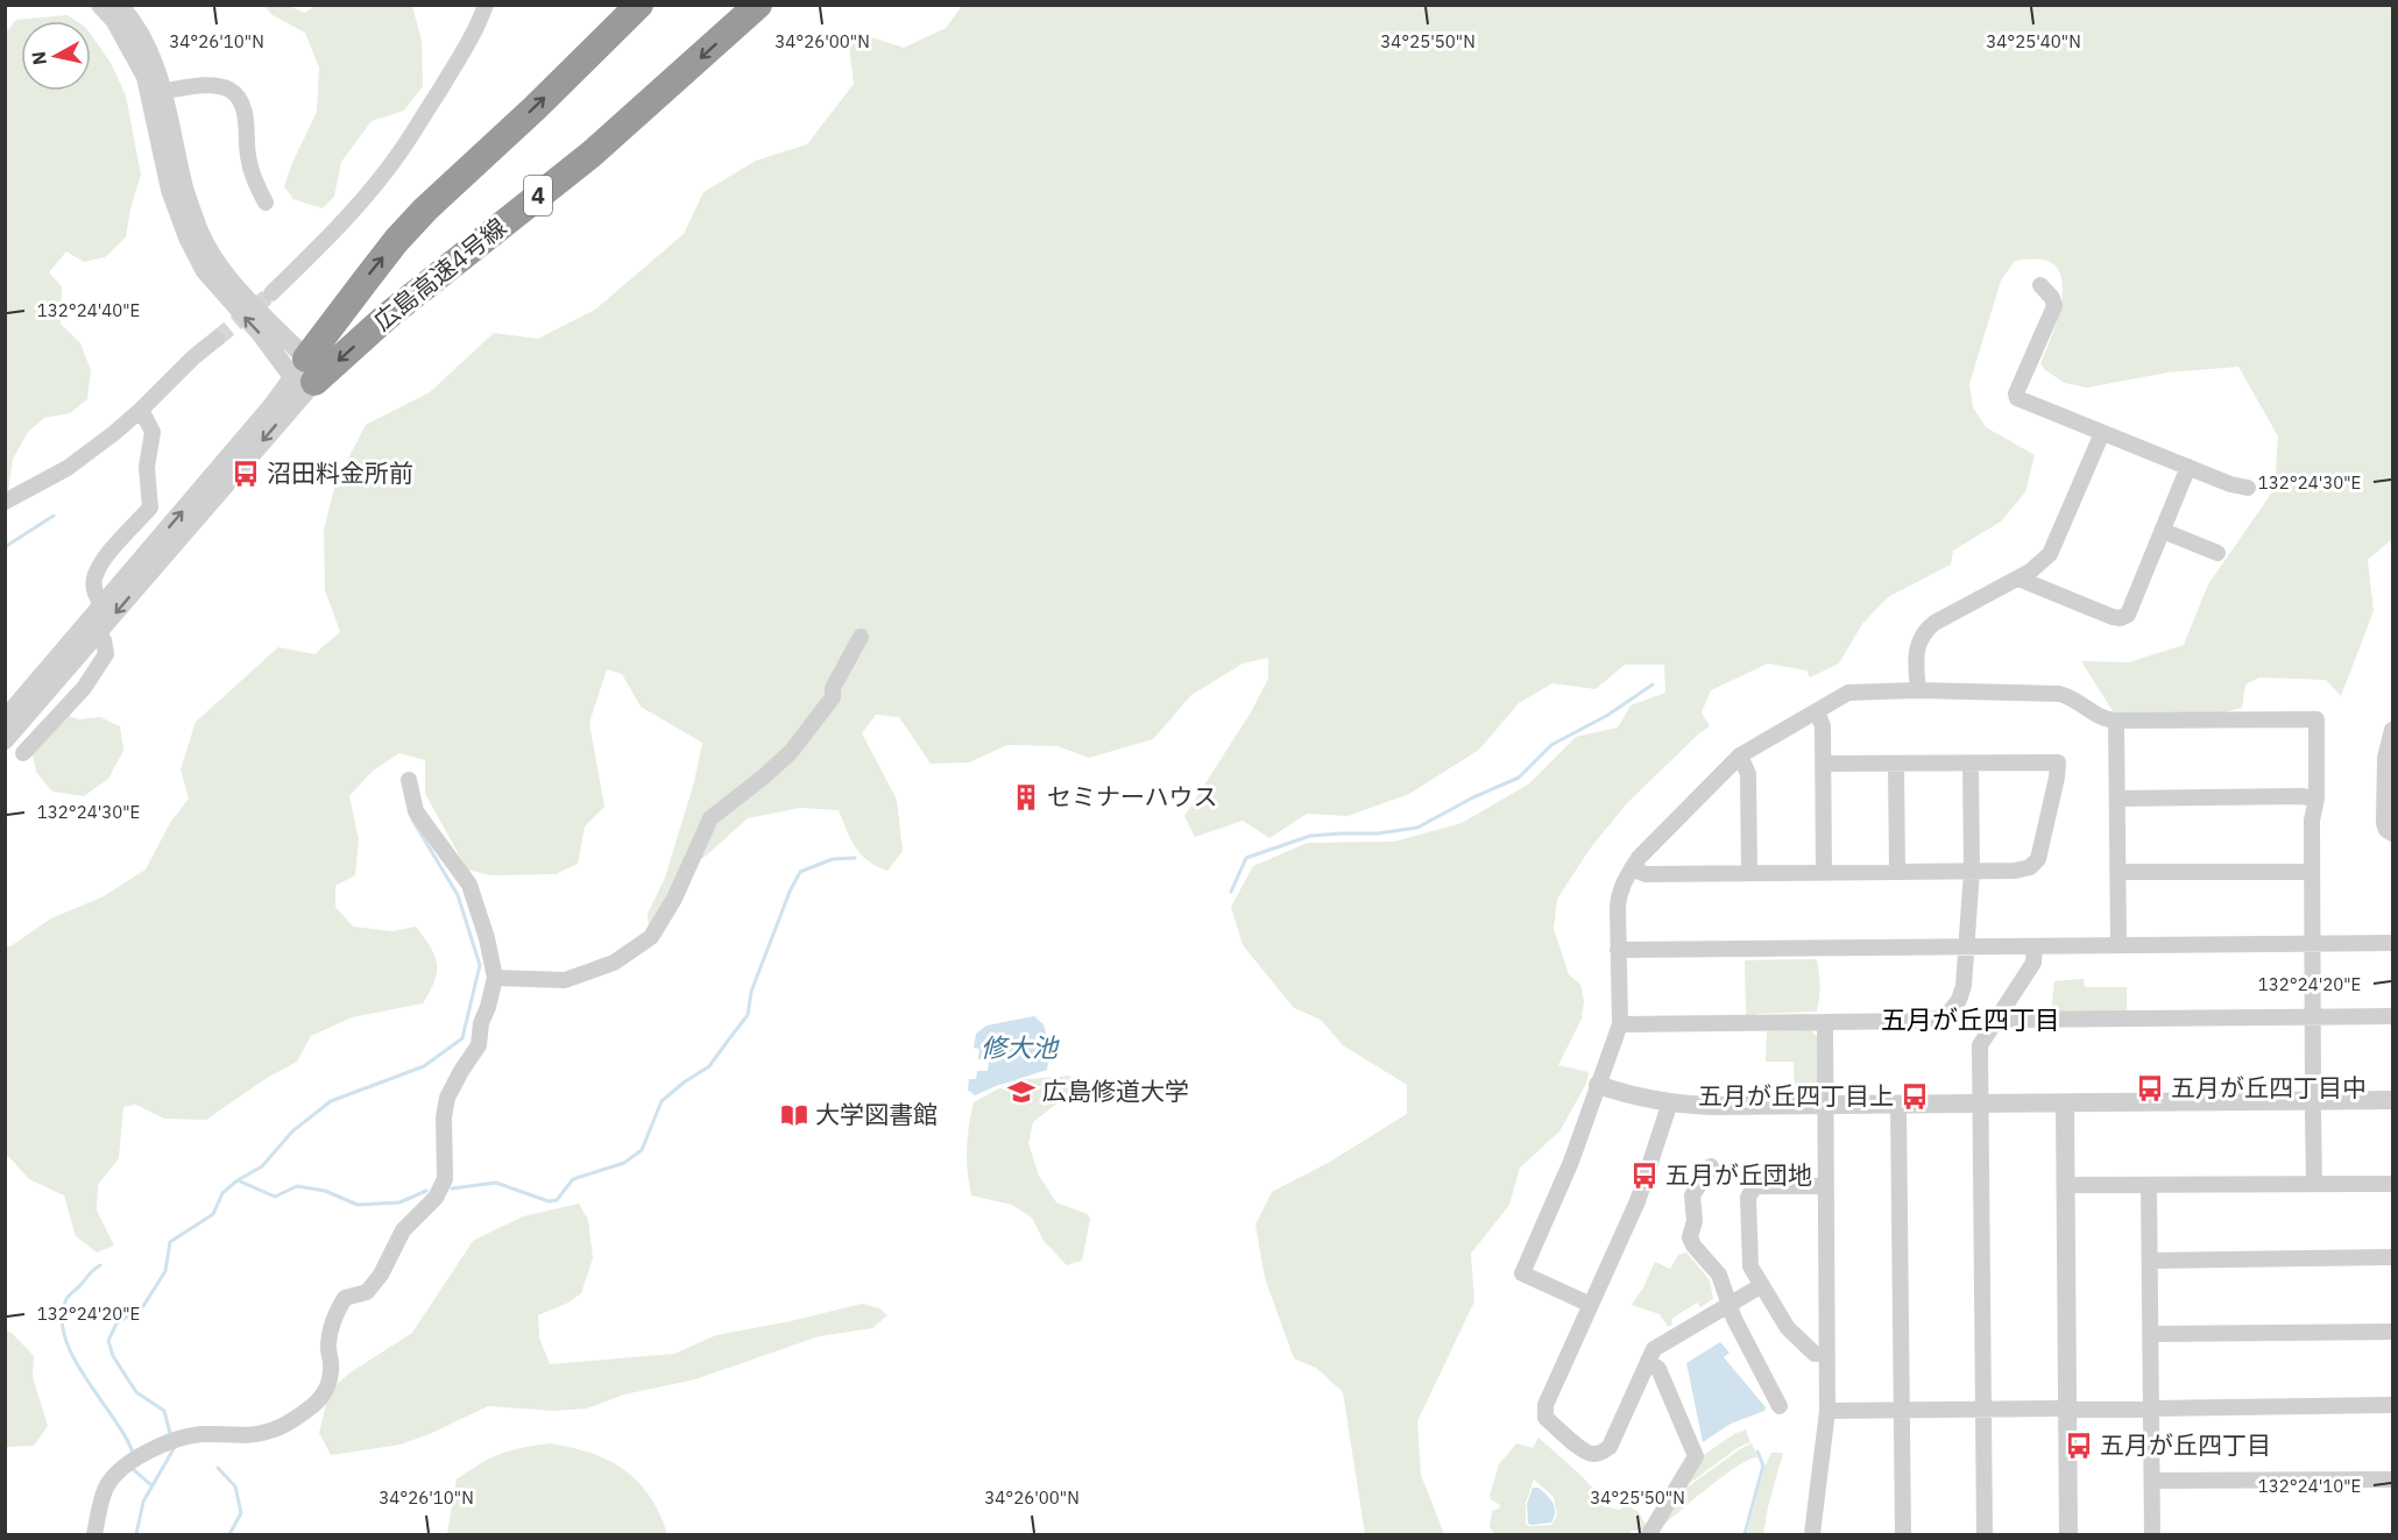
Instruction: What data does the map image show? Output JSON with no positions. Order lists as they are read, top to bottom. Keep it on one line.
{"streets":{"highway":["4","広島高速4号線"]},"districts":["五月が丘四丁目"],"water":["修大池"],"places":{"bus stop":["沼田料金所前","五月が丘四丁目中","五月が丘四丁目上","五月が丘団地","五月が丘四丁目"],"building":["セミナーハウス"],"school or university":["広島修道大学"],"library":["大学図書館"]},"north":"left","coordinates":["34°26'10\"N","34°26'00\"N","34°25'50\"N","34°25'40\"N","132°24'40\"E","132°24'30\"E","132°24'20\"E","132°24'10\"E"]}
